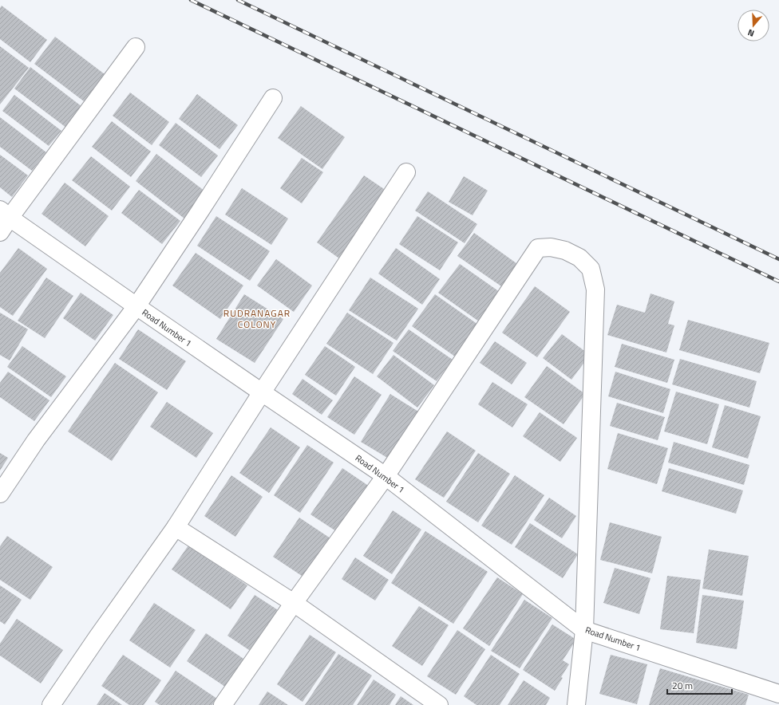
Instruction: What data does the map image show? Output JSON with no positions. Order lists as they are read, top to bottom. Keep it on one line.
{"streets":{"street":["Road Number 1"]},"districts":["RUDRANAGAR COLONY"],"scale_bar":"20 m","north":"bottom"}
